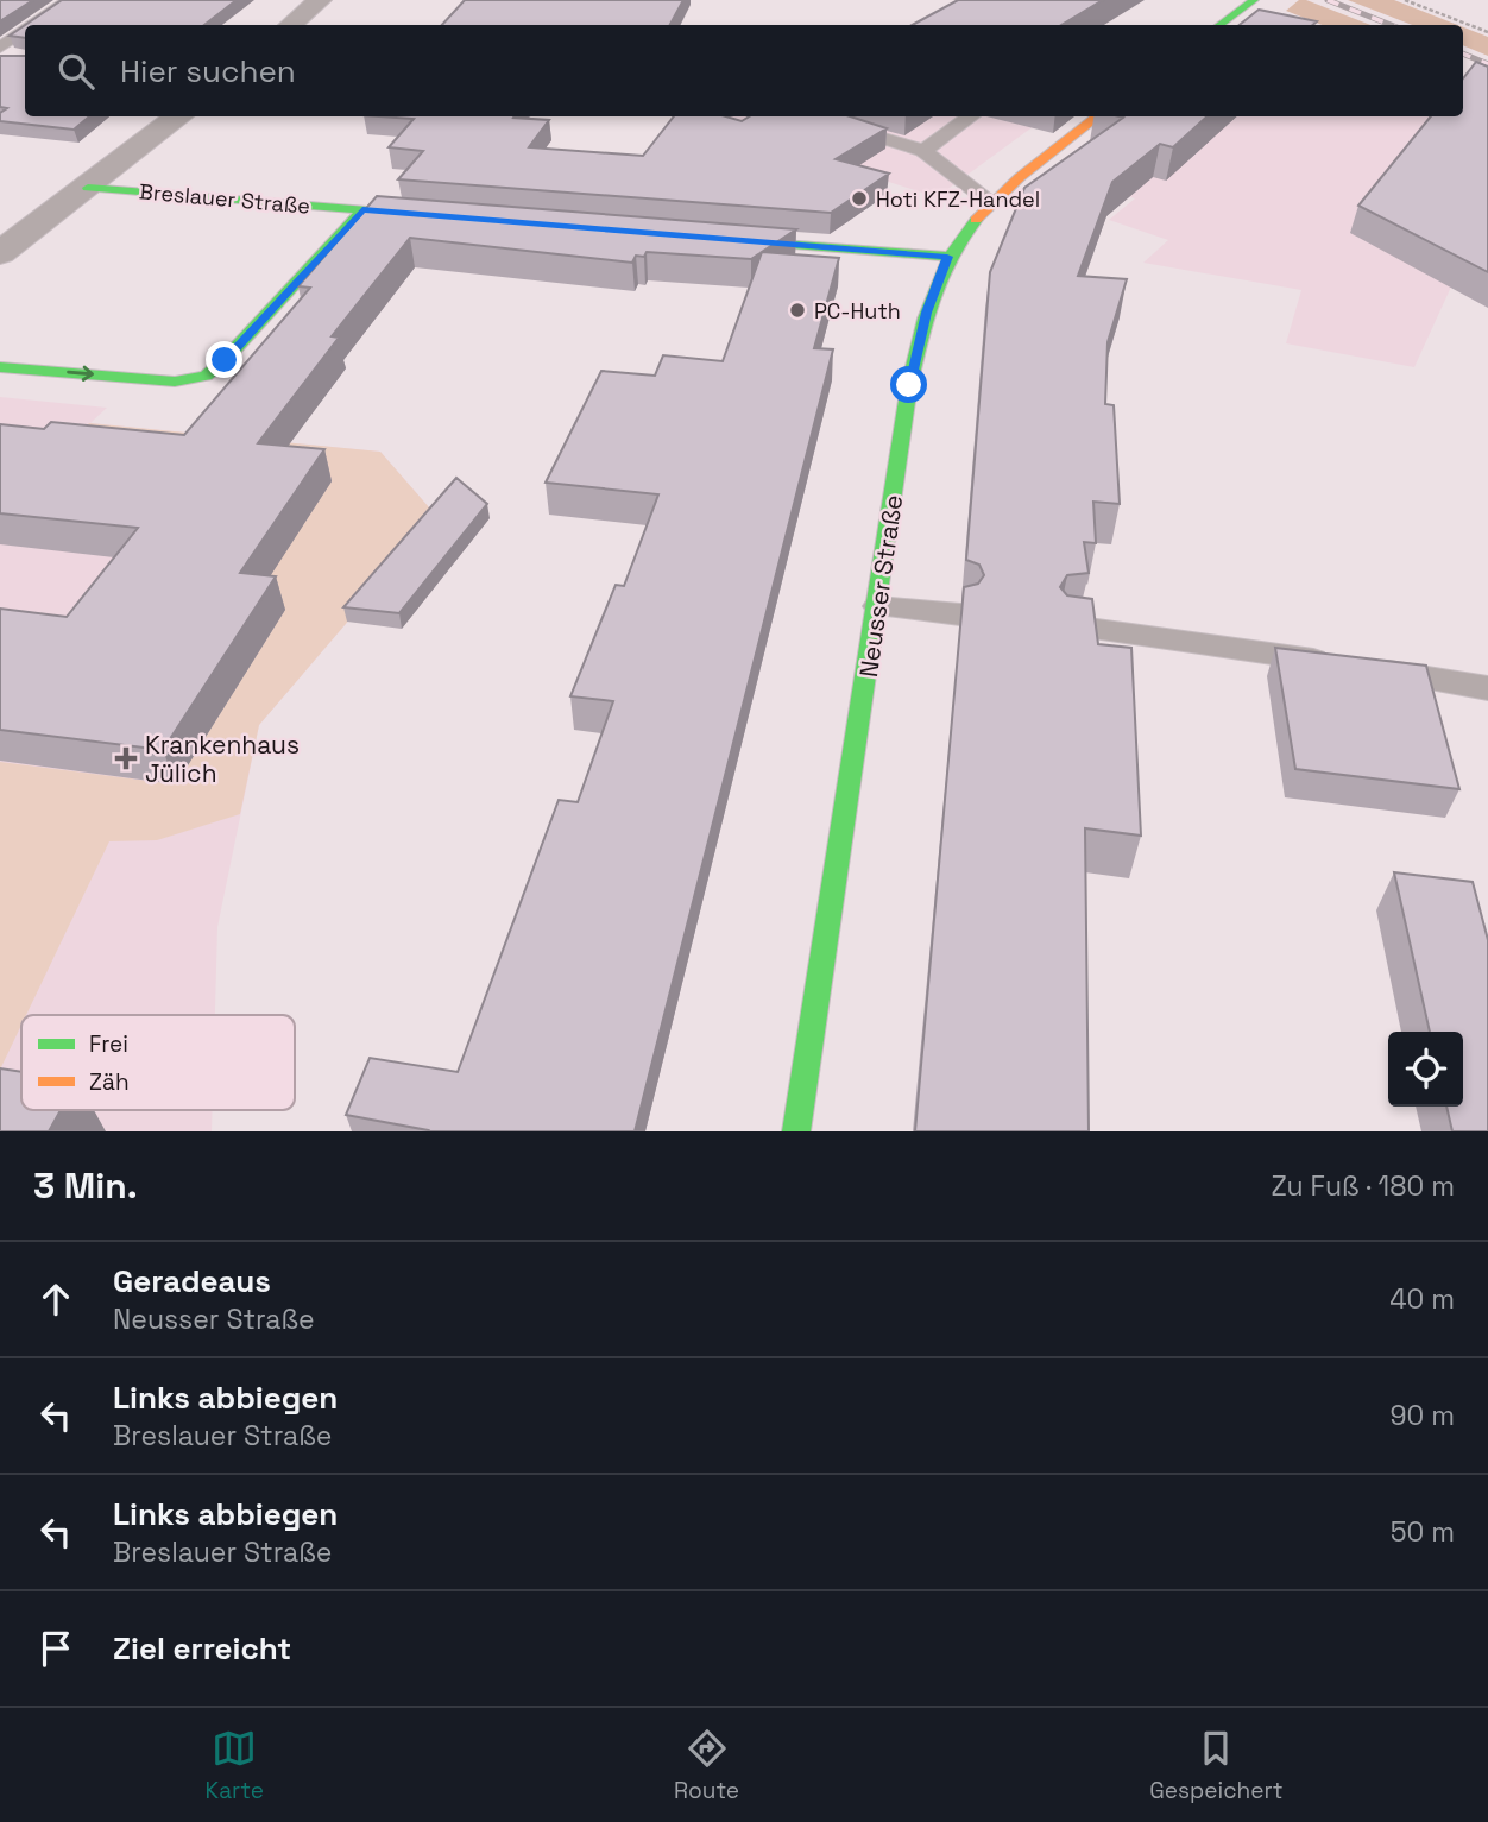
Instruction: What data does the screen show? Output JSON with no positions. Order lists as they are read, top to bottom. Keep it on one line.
{"streets":{"main road":["Breslauer Straße","Neusser Straße"]},"one_way":["Breslauer Straße"],"places":{"other":["Hoti KFZ-Handel","PC-Huth"],"health":["Krankenhaus Jülich"]},"legend":["Frei","Zäh"],"page":{"search":"Hier suchen","heading":["3 Min.","Zu Fuß · 180 m"],"list":[["Geradeaus","Neusser Straße","40 m"],["Links abbiegen","Breslauer Straße","90 m"],["Links abbiegen","Breslauer Straße","50 m"],"Ziel erreicht"],"nav":["Karte","Route","Gespeichert"]}}
